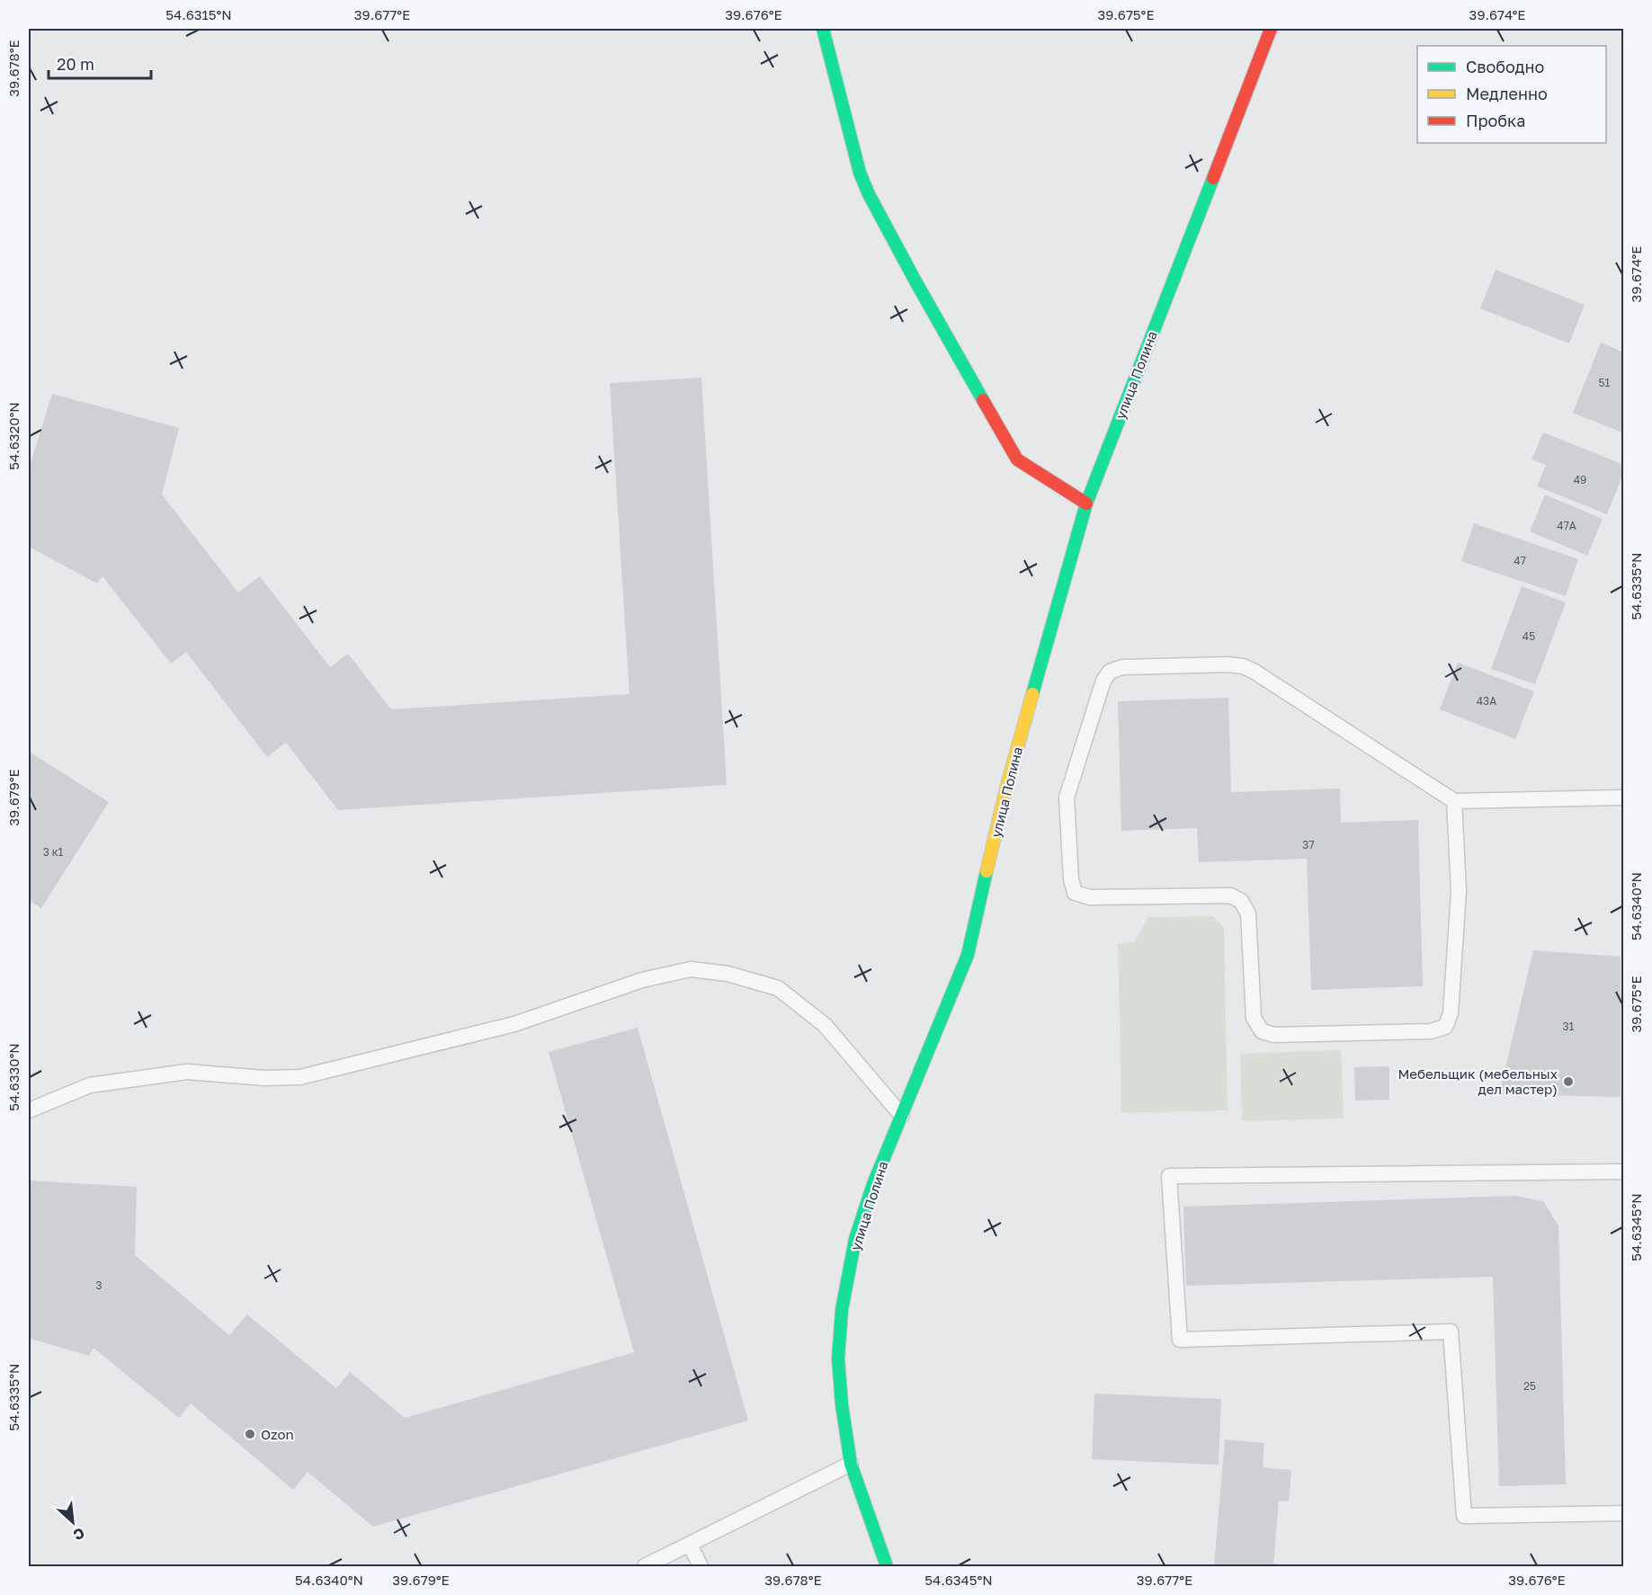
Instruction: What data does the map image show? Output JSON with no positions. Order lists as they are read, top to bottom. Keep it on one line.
{"streets":{"street":["улица Полина"]},"places":["Мебельщик (мебельных дел мастер)","Ozon"],"house_numbers":["51","49","47А","47","45","43А","37","3 к1","31","3","25"],"legend":["Свободно","Медленно","Пробка"],"scale_bar":"20 m","north":"bottom right","coordinates":["54.6315°N","39.677°E","39.676°E","39.675°E","39.674°E","39.678°E","54.6320°N","54.6335°N","39.679°E","54.6340°N","54.6330°N","54.6345°N"]}
